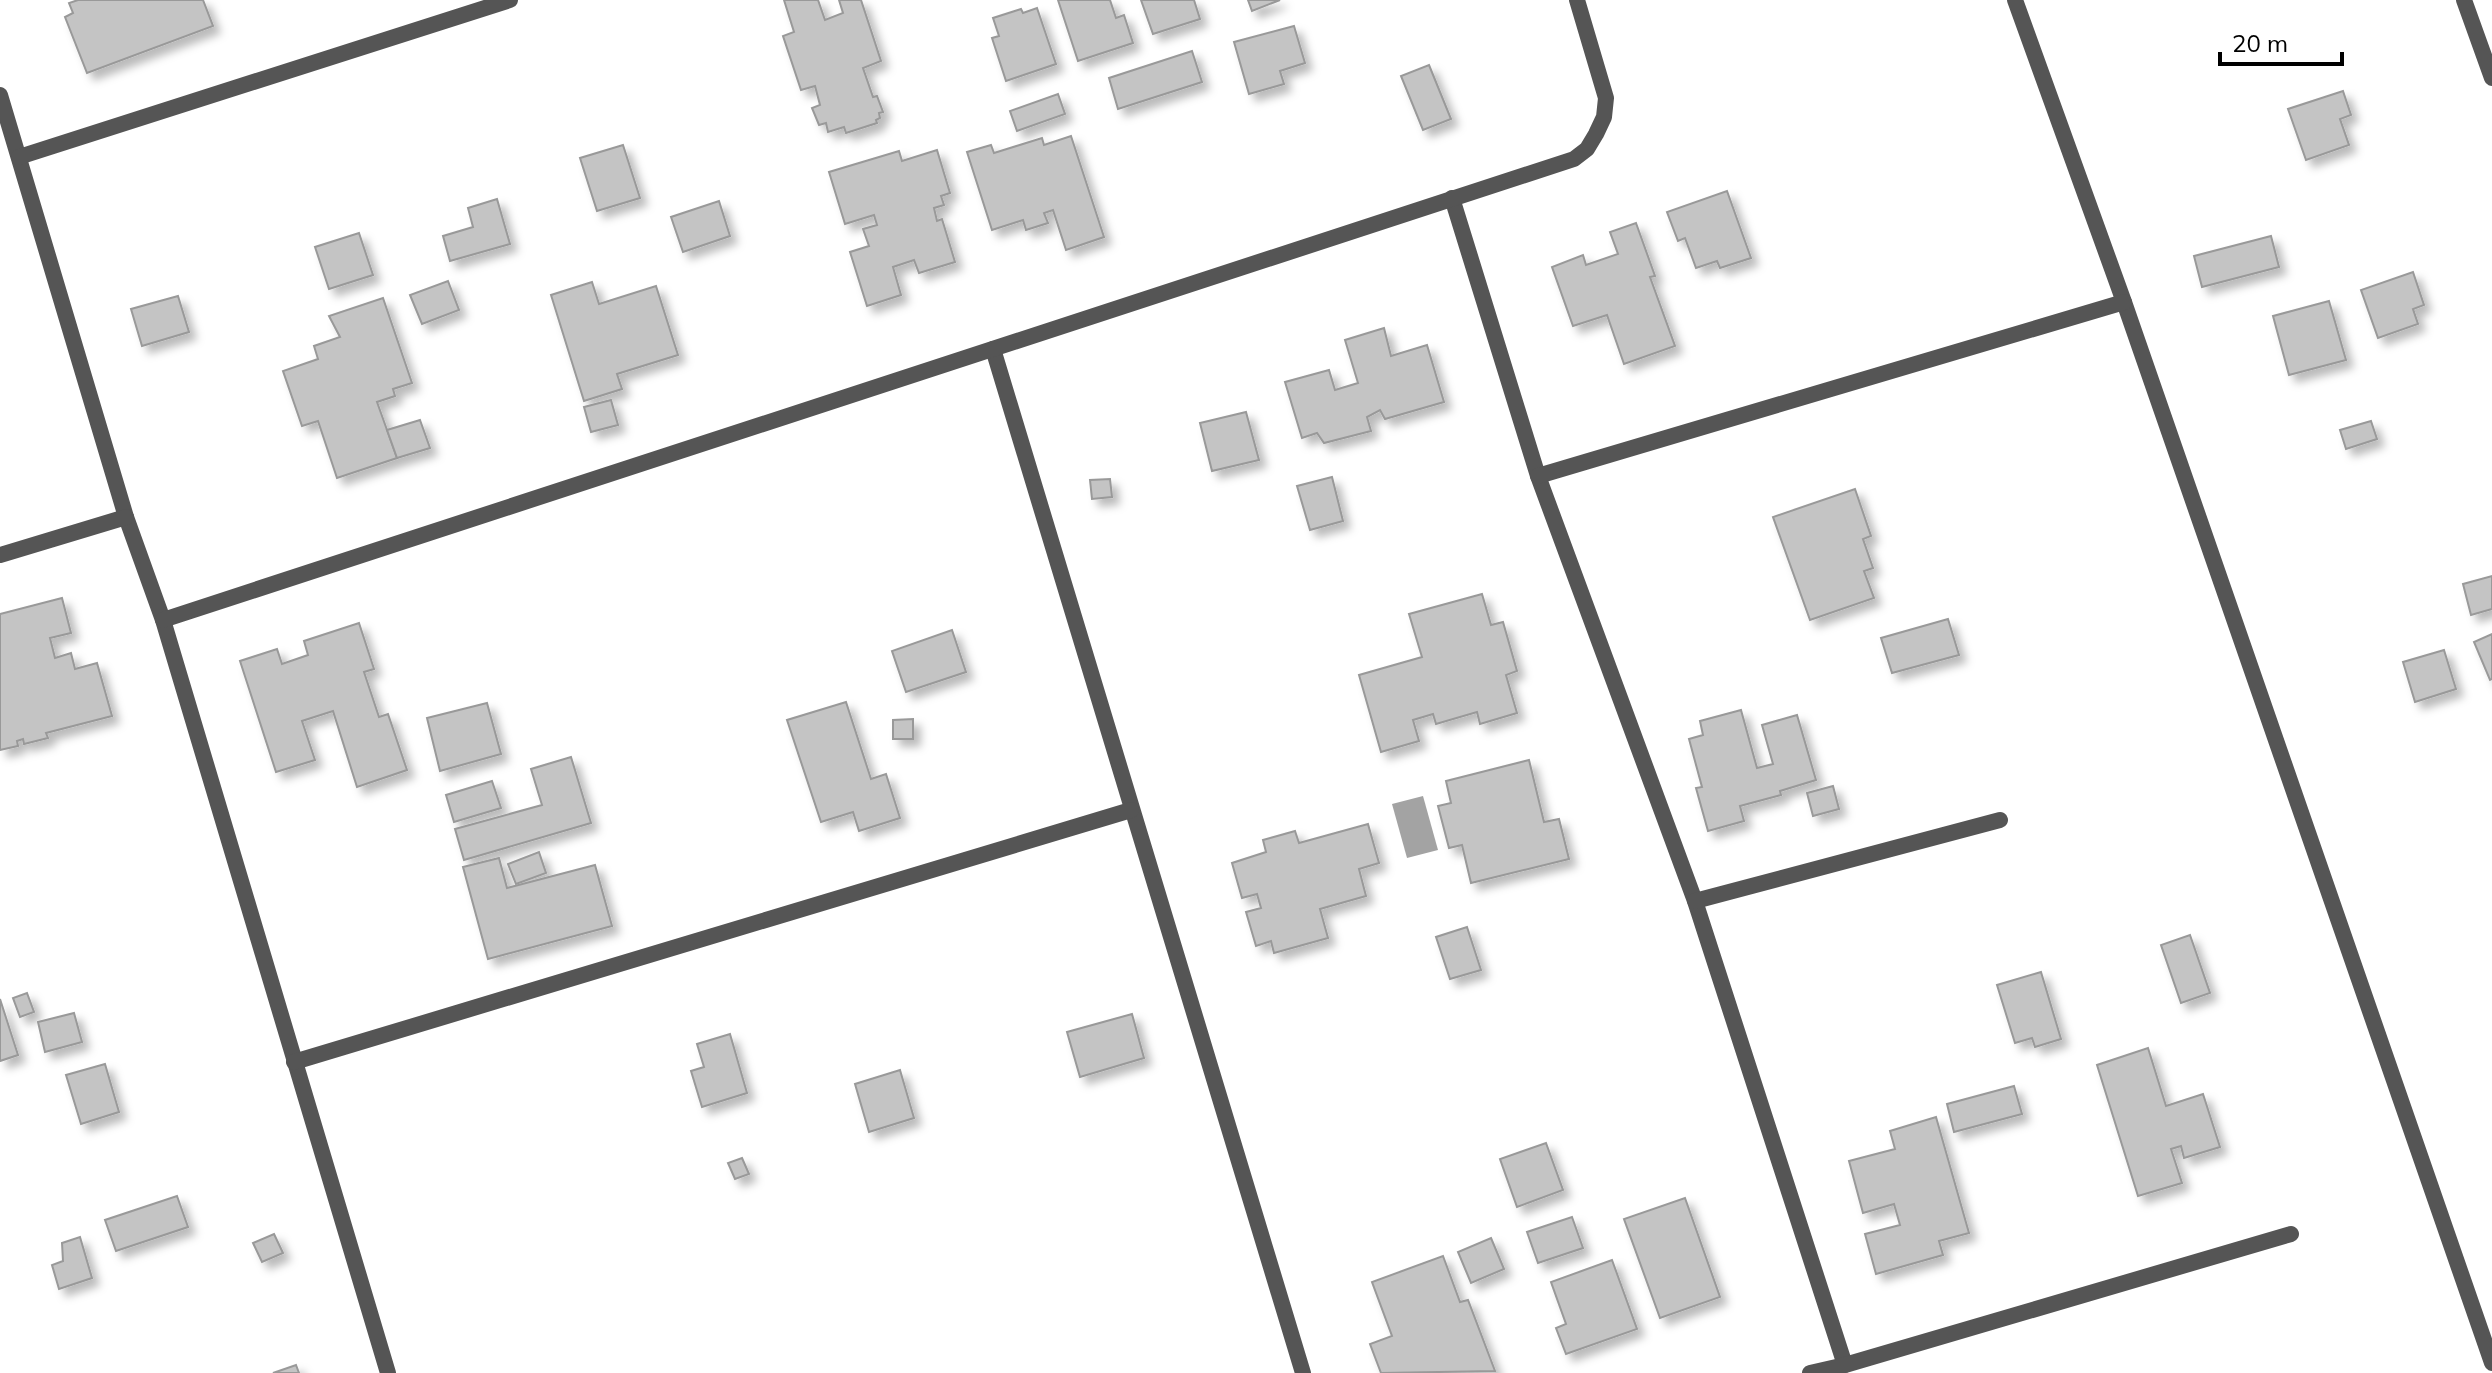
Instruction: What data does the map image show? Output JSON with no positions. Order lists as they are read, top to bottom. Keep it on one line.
{"scale_bar":"20 m"}
